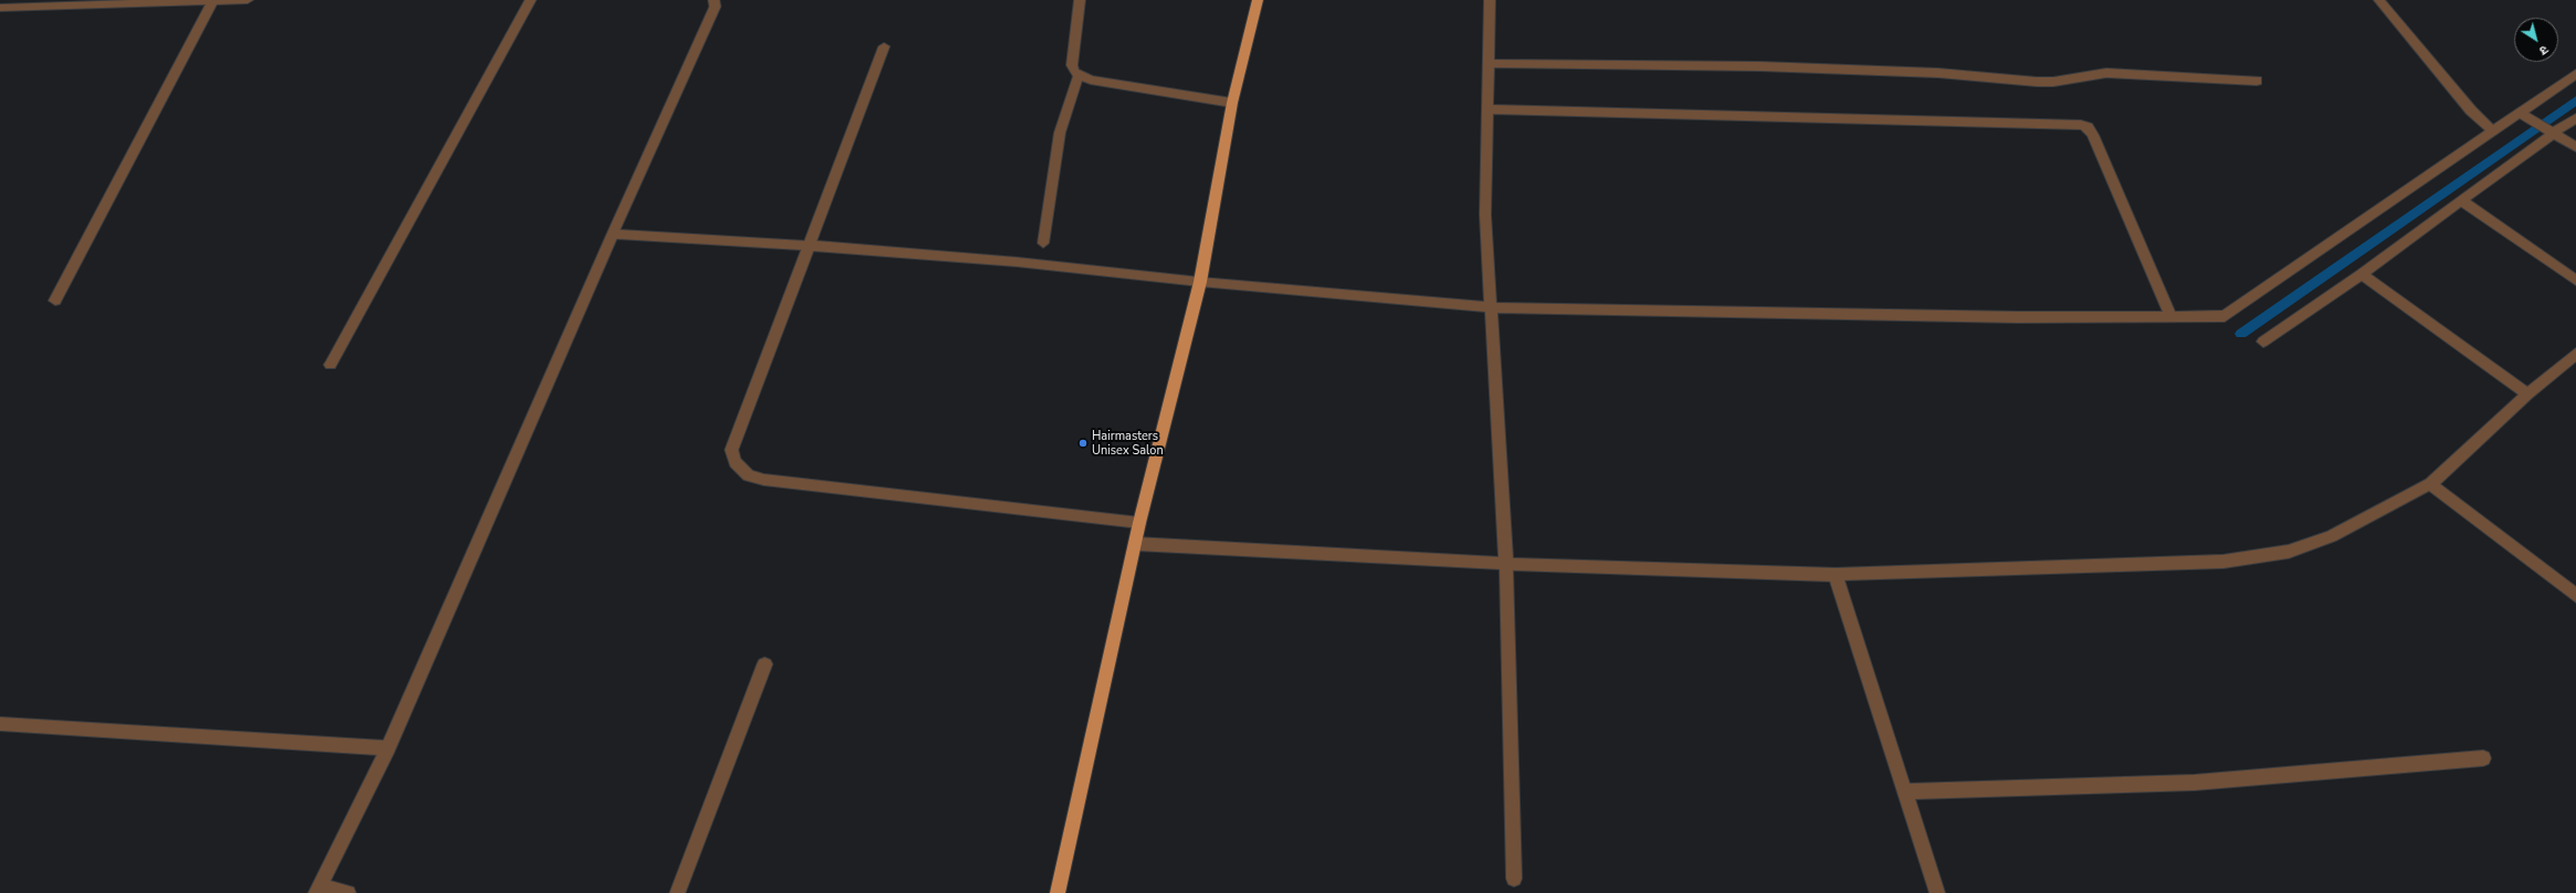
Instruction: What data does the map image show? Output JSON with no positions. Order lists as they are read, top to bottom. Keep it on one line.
{"places":["Hairmasters Unisex Salon"],"north":"bottom right"}
